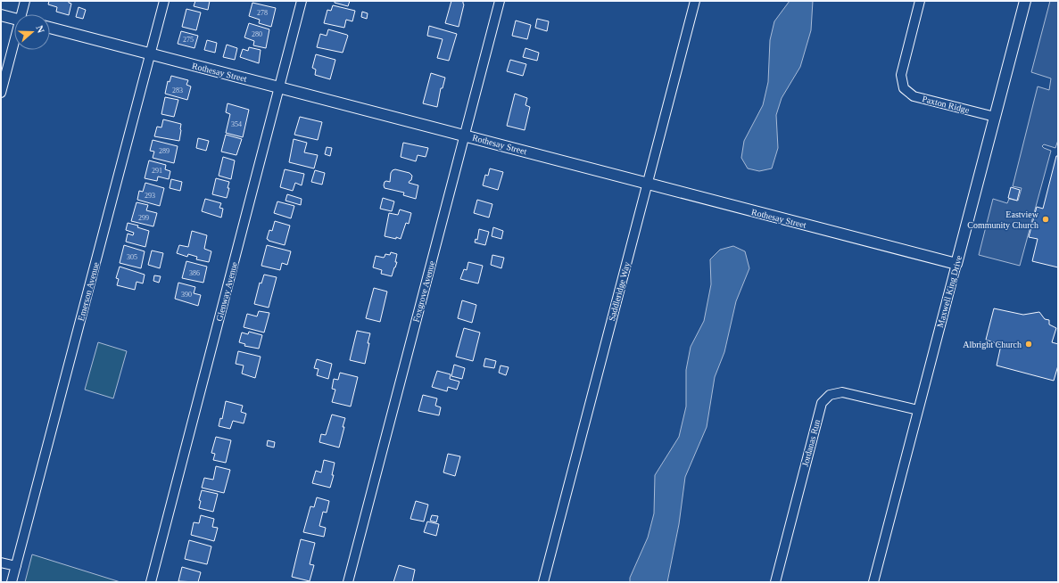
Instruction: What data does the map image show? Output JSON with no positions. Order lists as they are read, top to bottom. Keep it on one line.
{"streets":{"street":["Rothesay Street","Paxton Ridge","Emerson Avenue","Glenway Avenue","Foxgrove Avenue","Saddleridge Way","Maxwell King Drive","Jordanas Run"]},"crossings":[["Rothesay Street","Emerson Avenue"],["Rothesay Street","Glenway Avenue"],["Rothesay Street","Foxgrove Avenue"],["Rothesay Street","Saddleridge Way"],["Rothesay Street","Maxwell King Drive"],["Paxton Ridge","Maxwell King Drive"],["Maxwell King Drive","Jordanas Run"]],"places":["Eastview Community Church","Albright Church"],"house_numbers":["278","280","275","283","354","289","291","293","299","305","386","390"],"north":"right"}
